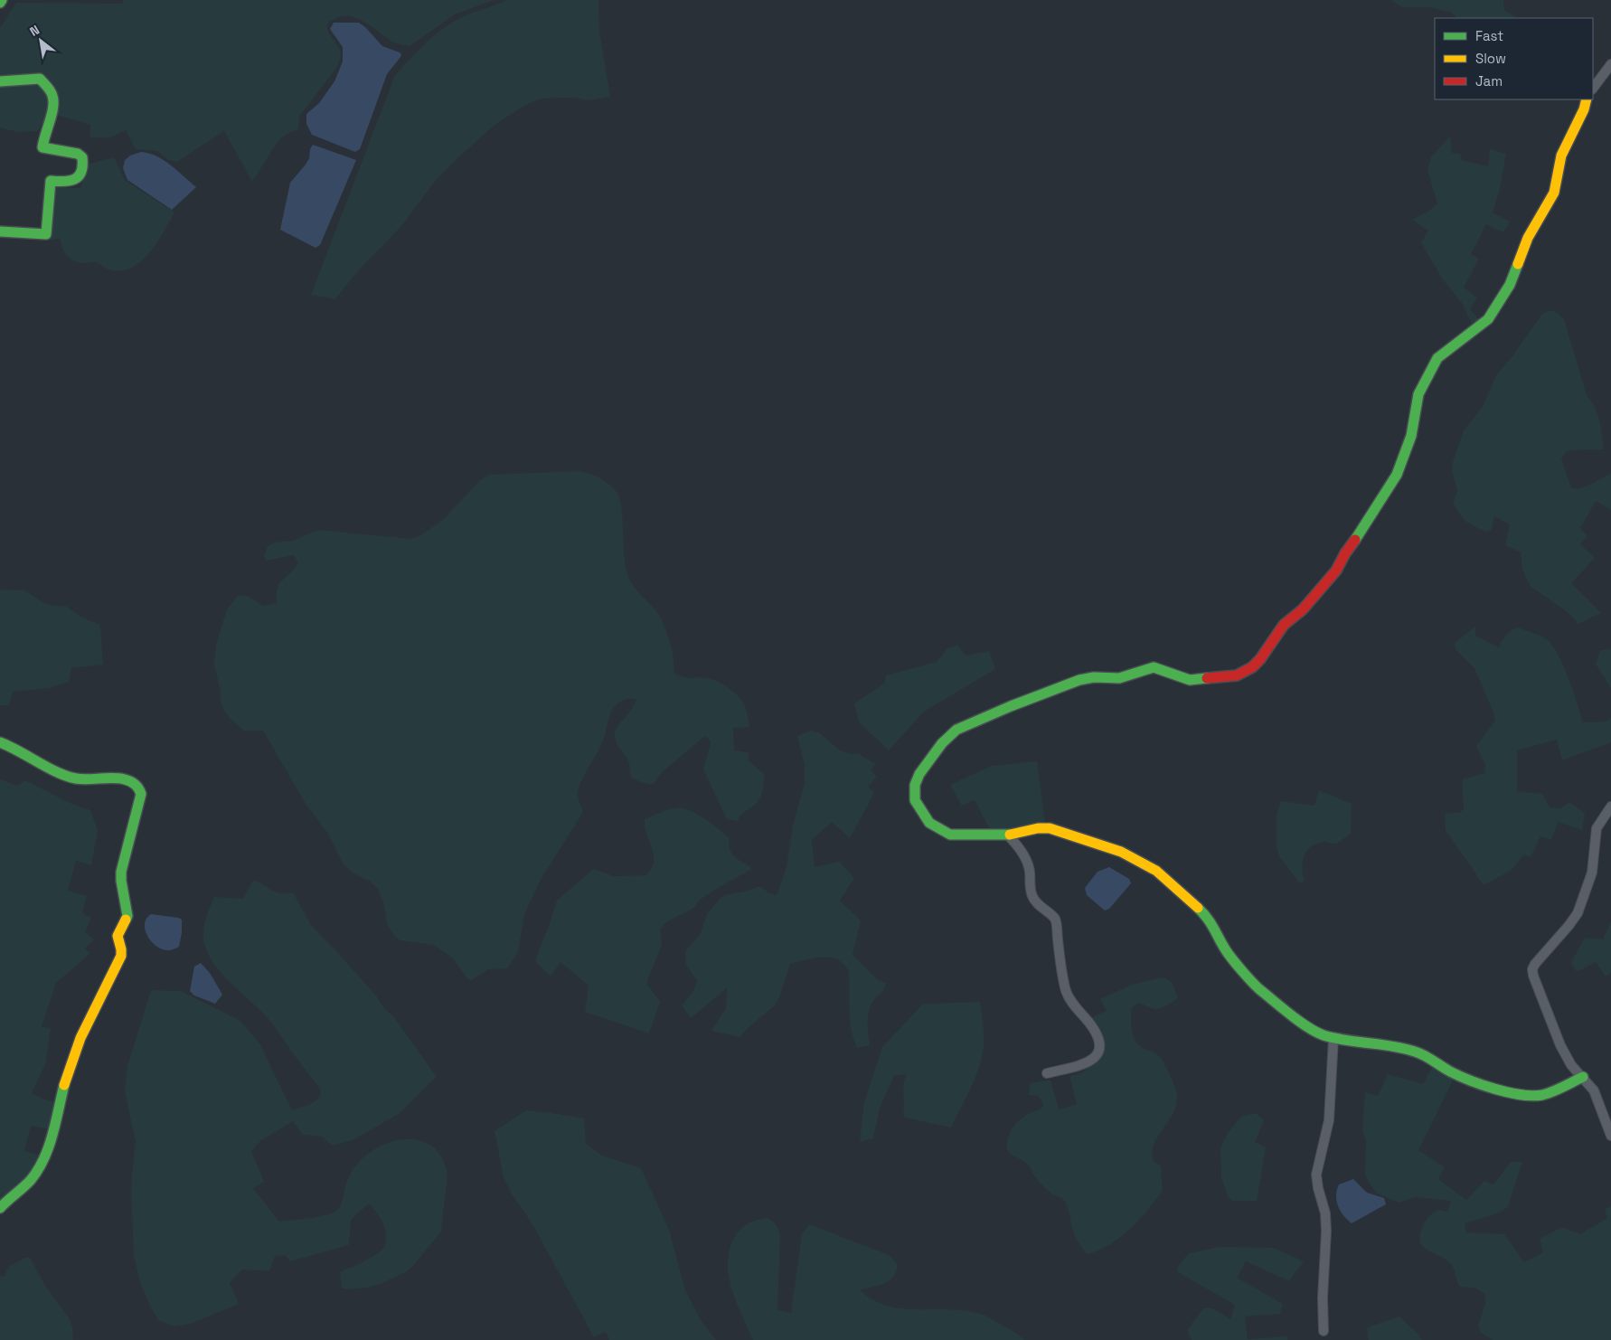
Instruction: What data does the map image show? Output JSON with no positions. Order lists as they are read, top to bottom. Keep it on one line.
{"legend":["Fast","Slow","Jam"],"north":"top left"}
